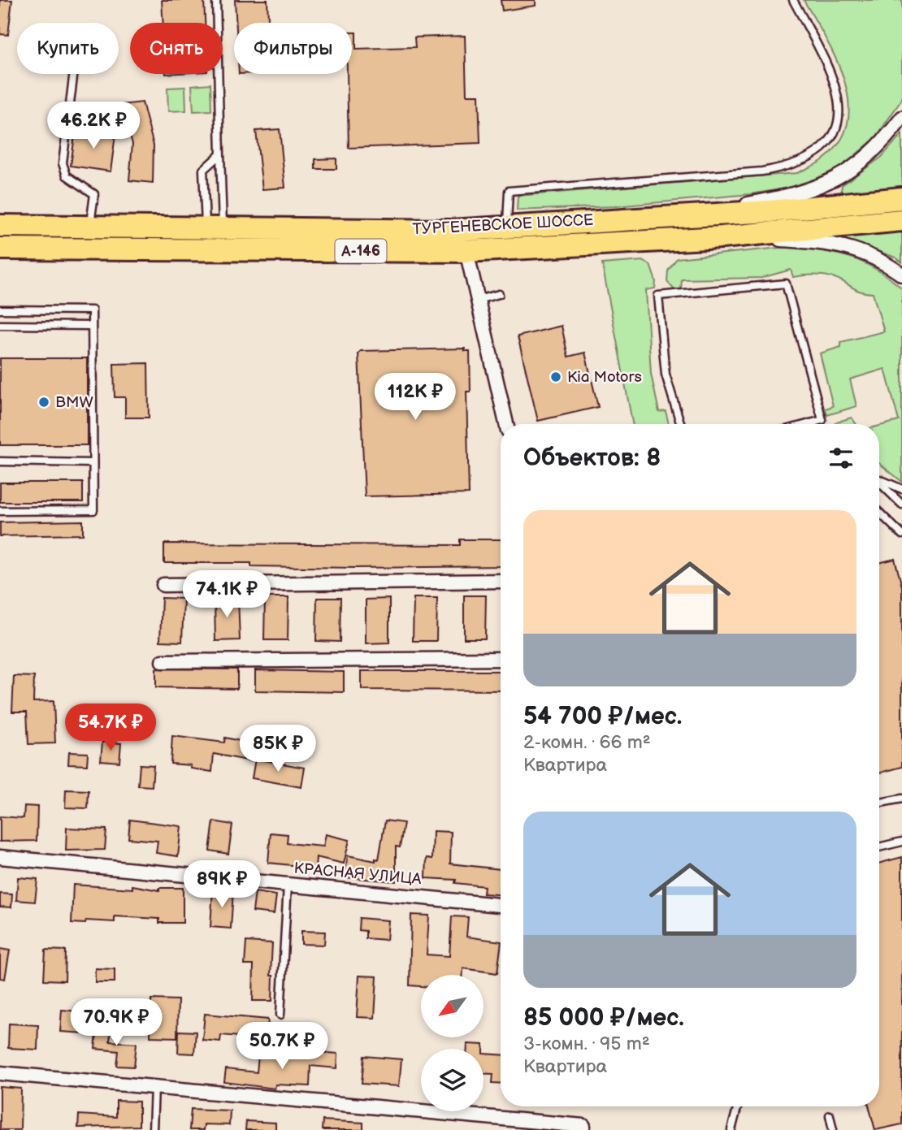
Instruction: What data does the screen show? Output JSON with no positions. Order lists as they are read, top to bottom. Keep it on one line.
{"streets":{"highway":["ТУРГЕНЕВСКОЕ ШОССЕ","А-146"],"street":["КРАСНАЯ УЛИЦА"]},"places":["Kia Motors","BMW"],"north":"bottom left","page":{"chip":["Купить","Снять","Фильтры"],"price":["46.2K ₽","112K ₽","74.1K ₽","54.7K ₽","85K ₽","89K ₽","70.9K ₽","50.7K ₽"],"heading":"Объектов: 8","list":[{"name":"54 700 ₽/мес.","note":"2-комн. · 66 m² · Квартира"},{"name":"85 000 ₽/мес.","note":"3-комн. · 95 m² · Квартира"}]}}
